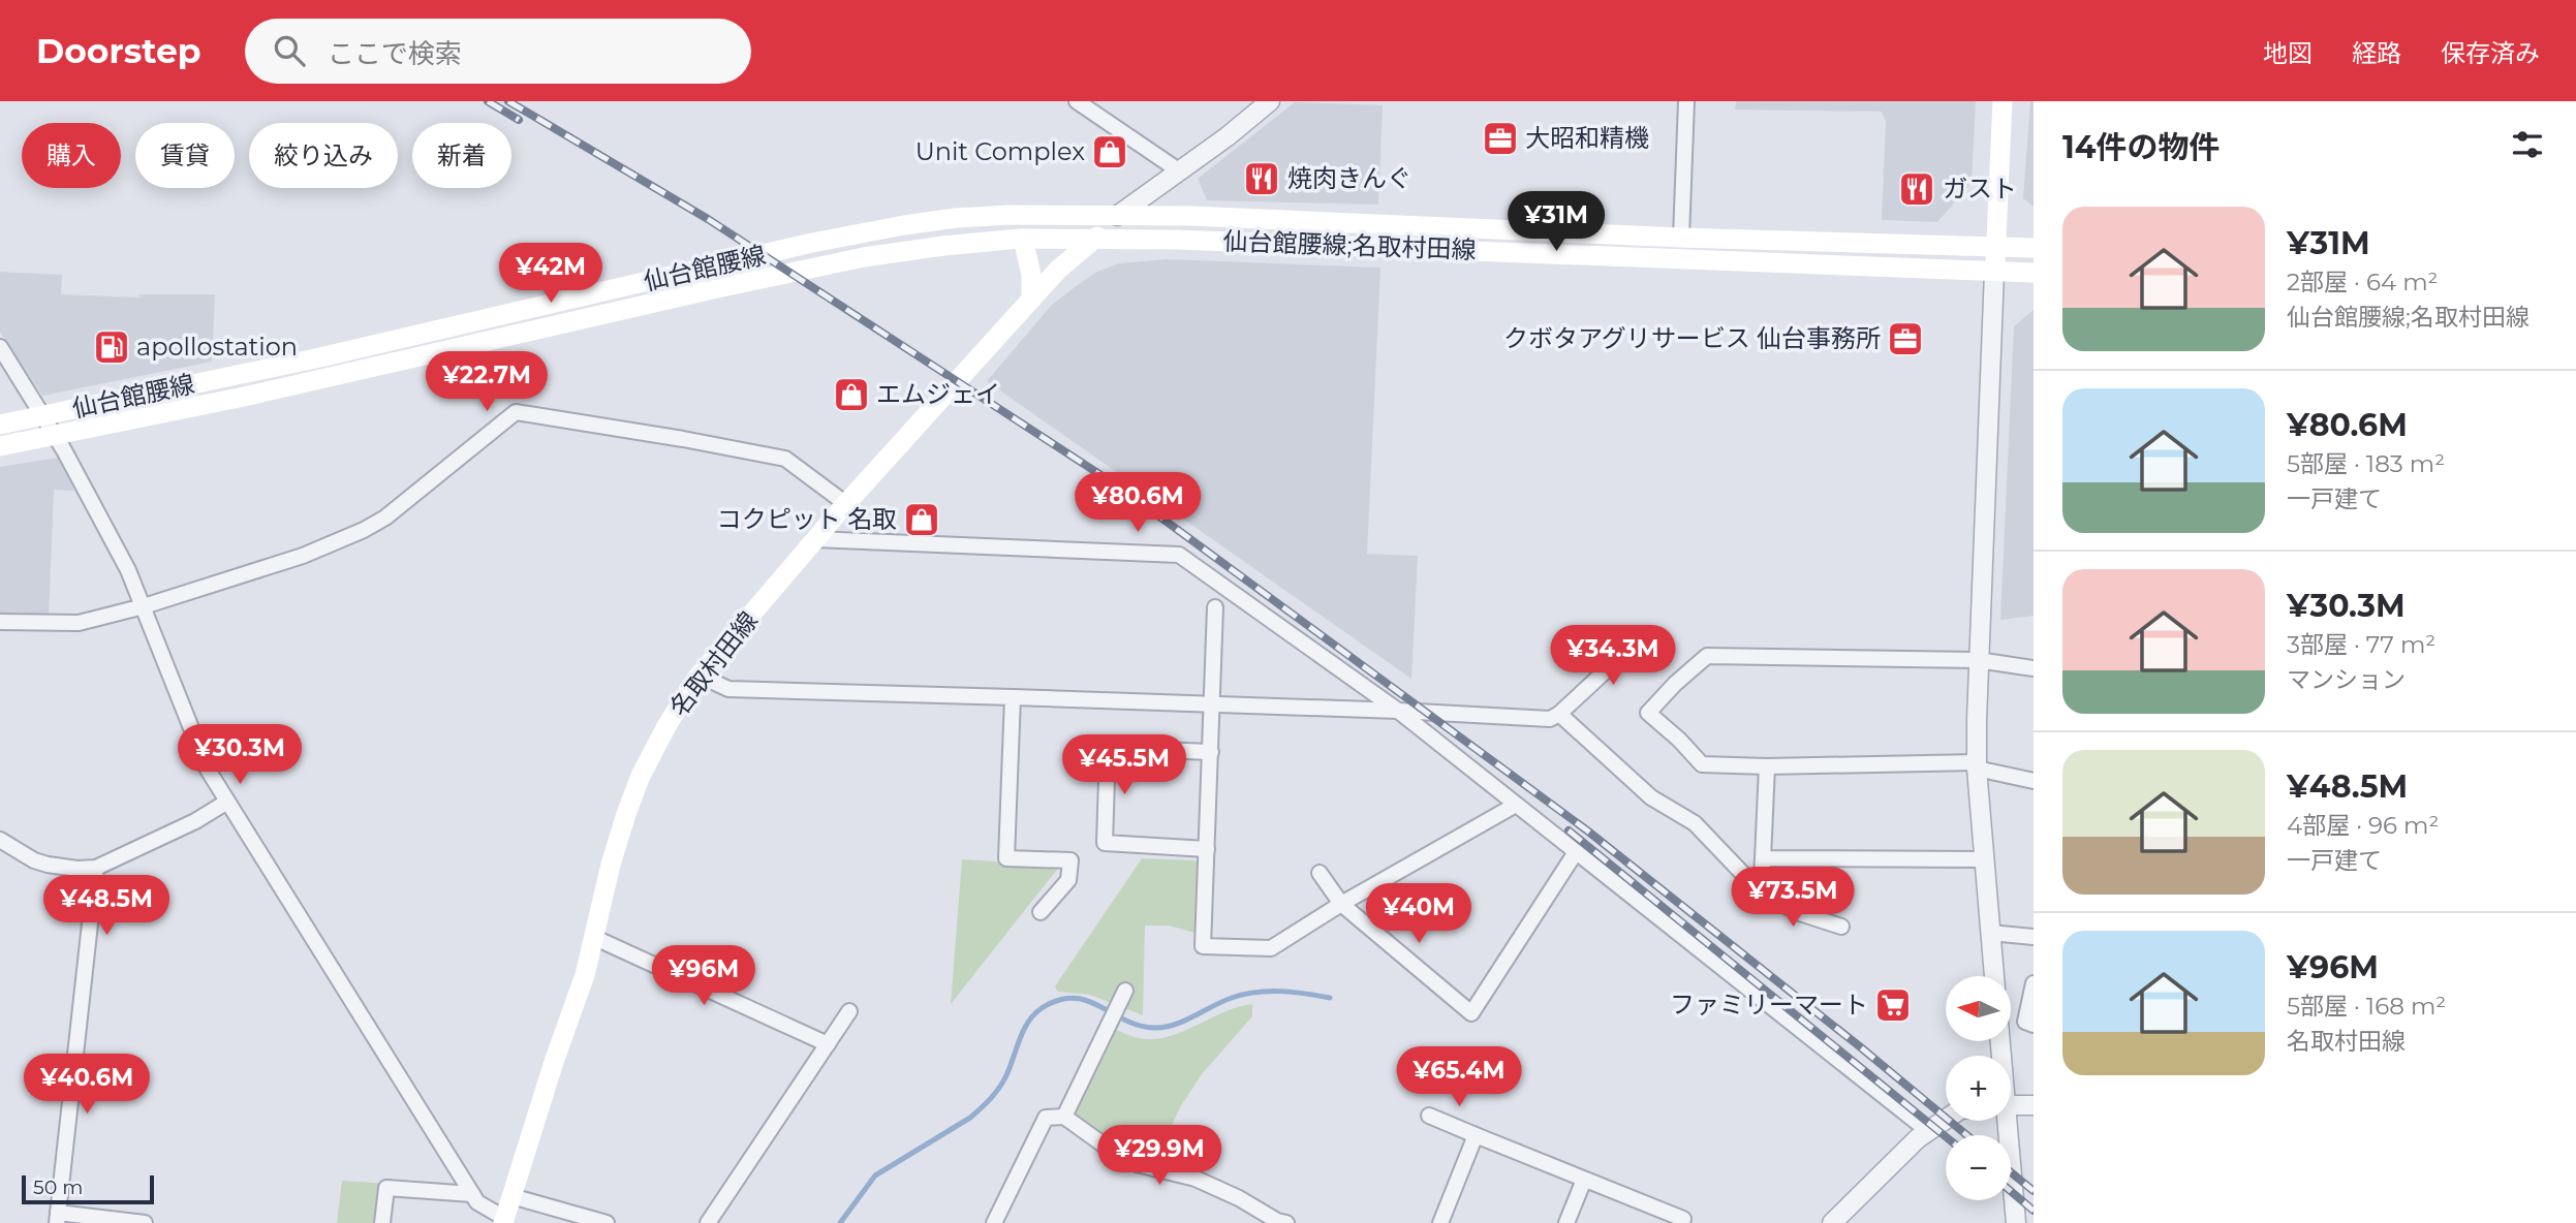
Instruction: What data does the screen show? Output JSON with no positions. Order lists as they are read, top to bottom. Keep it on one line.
{"streets":{"main road":["仙台館腰線;名取村田線","仙台館腰線","名取村田線"]},"crossings":[["仙台館腰線;名取村田線","仙台館腰線"],["仙台館腰線;名取村田線","名取村田線"],["仙台館腰線","名取村田線"]],"places":{"office":["大昭和精機","クボタアグリサービス 仙台事務所"],"shop":["Unit Complex","エムジェイ","コクピット 名取"],"restaurant":["焼肉きんぐ","ガスト"],"fuel station":["apollostation"],"supermarket":["ファミリーマート"]},"scale_bar":"50 m","north":"left","page":{"header":"Doorstep","search":"ここで検索","nav":["地図","経路","保存済み"],"heading":"14件の物件","chip":["購入","賃貸","絞り込み","新着"],"list":[{"name":"¥31M","note":"2部屋 · 64 m² · 仙台館腰線;名取村田線"},{"name":"¥80.6M","note":"5部屋 · 183 m² · 一戸建て"},{"name":"¥30.3M","note":"3部屋 · 77 m² · マンション"},{"name":"¥48.5M","note":"4部屋 · 96 m² · 一戸建て"},{"name":"¥96M","note":"5部屋 · 168 m² · 名取村田線"}],"price":["¥31M","¥42M","¥22.7M","¥80.6M","¥34.3M","¥30.3M","¥45.5M","¥73.5M","¥48.5M","¥40M","¥96M","¥65.4M","¥40.6M","¥29.9M"],"map_buttons":["+","−"],"scale":"50 m"}}
